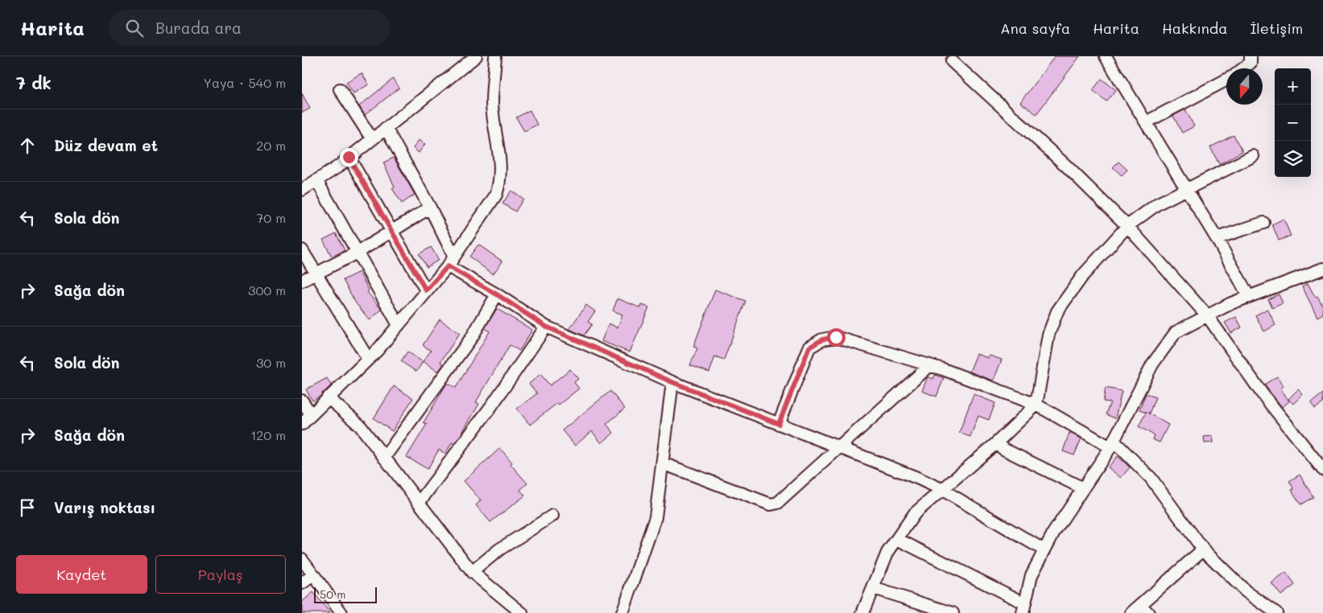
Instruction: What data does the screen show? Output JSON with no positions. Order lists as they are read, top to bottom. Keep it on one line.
{"scale_bar":"50 m","north":"bottom","page":{"header":"Harita","search":"Burada ara","nav":["Ana sayfa","Harita","Hakkında","İletişim"],"heading":["7 dk","Yaya · 540 m"],"map_buttons":["+","−"],"list":[["Düz devam et","20 m"],["Sola dön","70 m"],["Sağa dön","300 m"],["Sola dön","30 m"],["Sağa dön","120 m"],"Varış noktası"],"buttons":["Kaydet","Paylaş"],"scale":"50 m"}}
